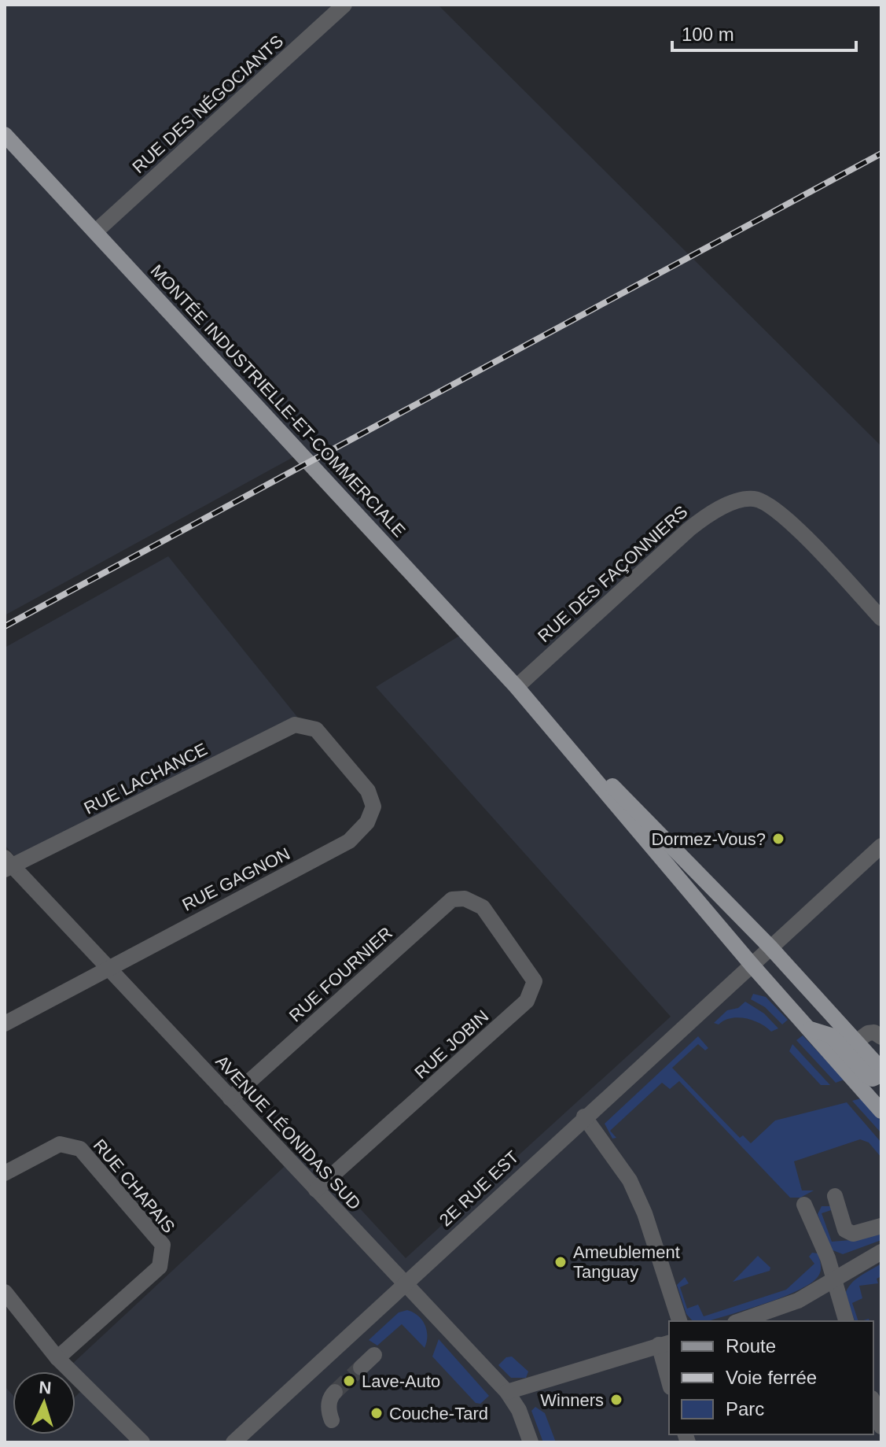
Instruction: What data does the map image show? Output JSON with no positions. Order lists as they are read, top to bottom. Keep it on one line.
{"streets":{"main road":["MONTÉE INDUSTRIELLE-ET-COMMERCIALE"],"street":["RUE DES NÉGOCIANTS","RUE DES FAÇONNIERS","RUE LACHANCE","RUE GAGNON","RUE FOURNIER","RUE JOBIN","AVENUE LÉONIDAS SUD","RUE CHAPAIS","2E RUE EST"]},"crossings":[["RUE DES NÉGOCIANTS","MONTÉE INDUSTRIELLE-ET-COMMERCIALE"],["MONTÉE INDUSTRIELLE-ET-COMMERCIALE","RUE DES FAÇONNIERS"],["MONTÉE INDUSTRIELLE-ET-COMMERCIALE","2E RUE EST"],["RUE LACHANCE","RUE GAGNON"],["RUE LACHANCE","AVENUE LÉONIDAS SUD"],["RUE GAGNON","AVENUE LÉONIDAS SUD"],["RUE FOURNIER","RUE JOBIN"],["RUE FOURNIER","AVENUE LÉONIDAS SUD"],["RUE JOBIN","AVENUE LÉONIDAS SUD"],["AVENUE LÉONIDAS SUD","2E RUE EST"]],"places":["Dormez-Vous?","Ameublement Tanguay","Lave-Auto","Winners","Couche-Tard"],"legend":["Route","Voie ferrée","Parc"],"scale_bar":"100 m","north":"top"}
